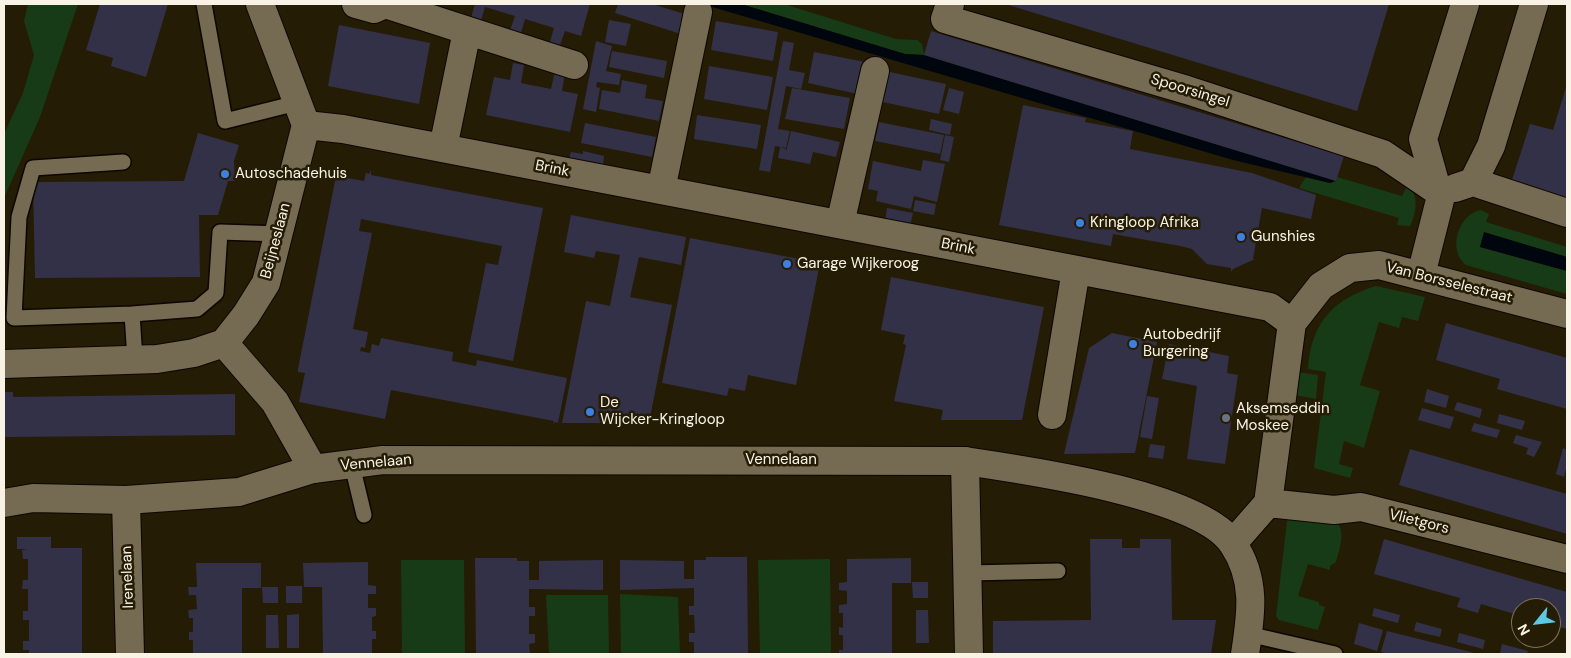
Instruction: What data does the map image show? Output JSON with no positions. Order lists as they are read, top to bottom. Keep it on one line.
{"streets":{"street":["Spoorsingel","Brink","Beijneslaan","Van Borsselestraat","Vennelaan","Vlietgors","Irenelaan"]},"crossings":[["Brink","Beijneslaan"],["Brink","Van Borsselestraat"],["Vennelaan","Irenelaan"]],"places":["Autoschadehuis","Kringloop Afrika","Gunshies","Garage Wijkeroog","Autobedrijf Burgering","De Wijcker-Kringloop","Aksemseddin Moskee"],"north":"bottom left"}
